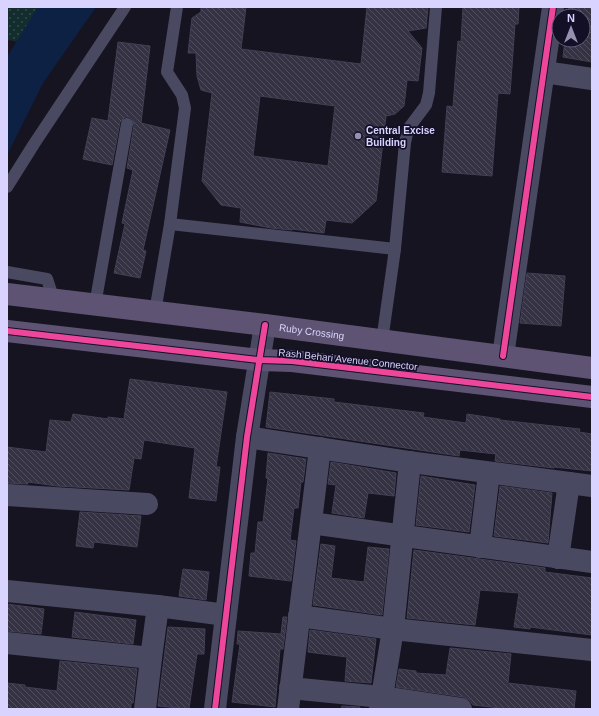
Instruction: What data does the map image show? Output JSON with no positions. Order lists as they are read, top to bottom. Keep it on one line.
{"streets":{"main road":["Ruby Crossing","Rash Behari Avenue Connector"]},"places":["Central Excise Building"],"north":"top"}
